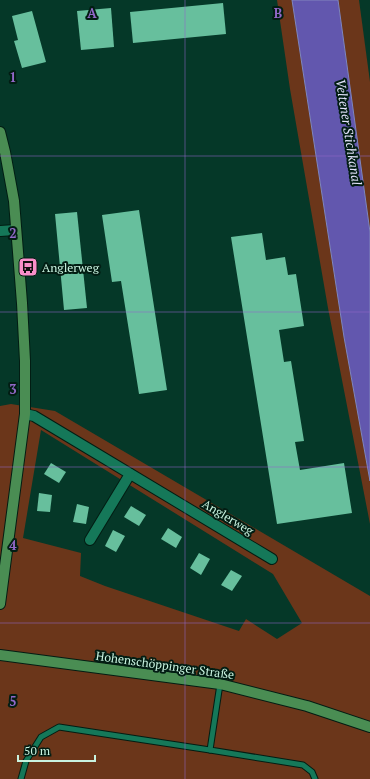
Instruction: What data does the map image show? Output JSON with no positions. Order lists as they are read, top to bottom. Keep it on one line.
{"streets":{"main road":["Hohenschöppinger Straße"],"street":["Anglerweg"]},"water":["Veltener Stichkanal"],"places":{"bus stop":["Anglerweg"]},"scale_bar":"50 m","grid":{"columns":["A","B"],"rows":["1","2","3","4","5"]}}
